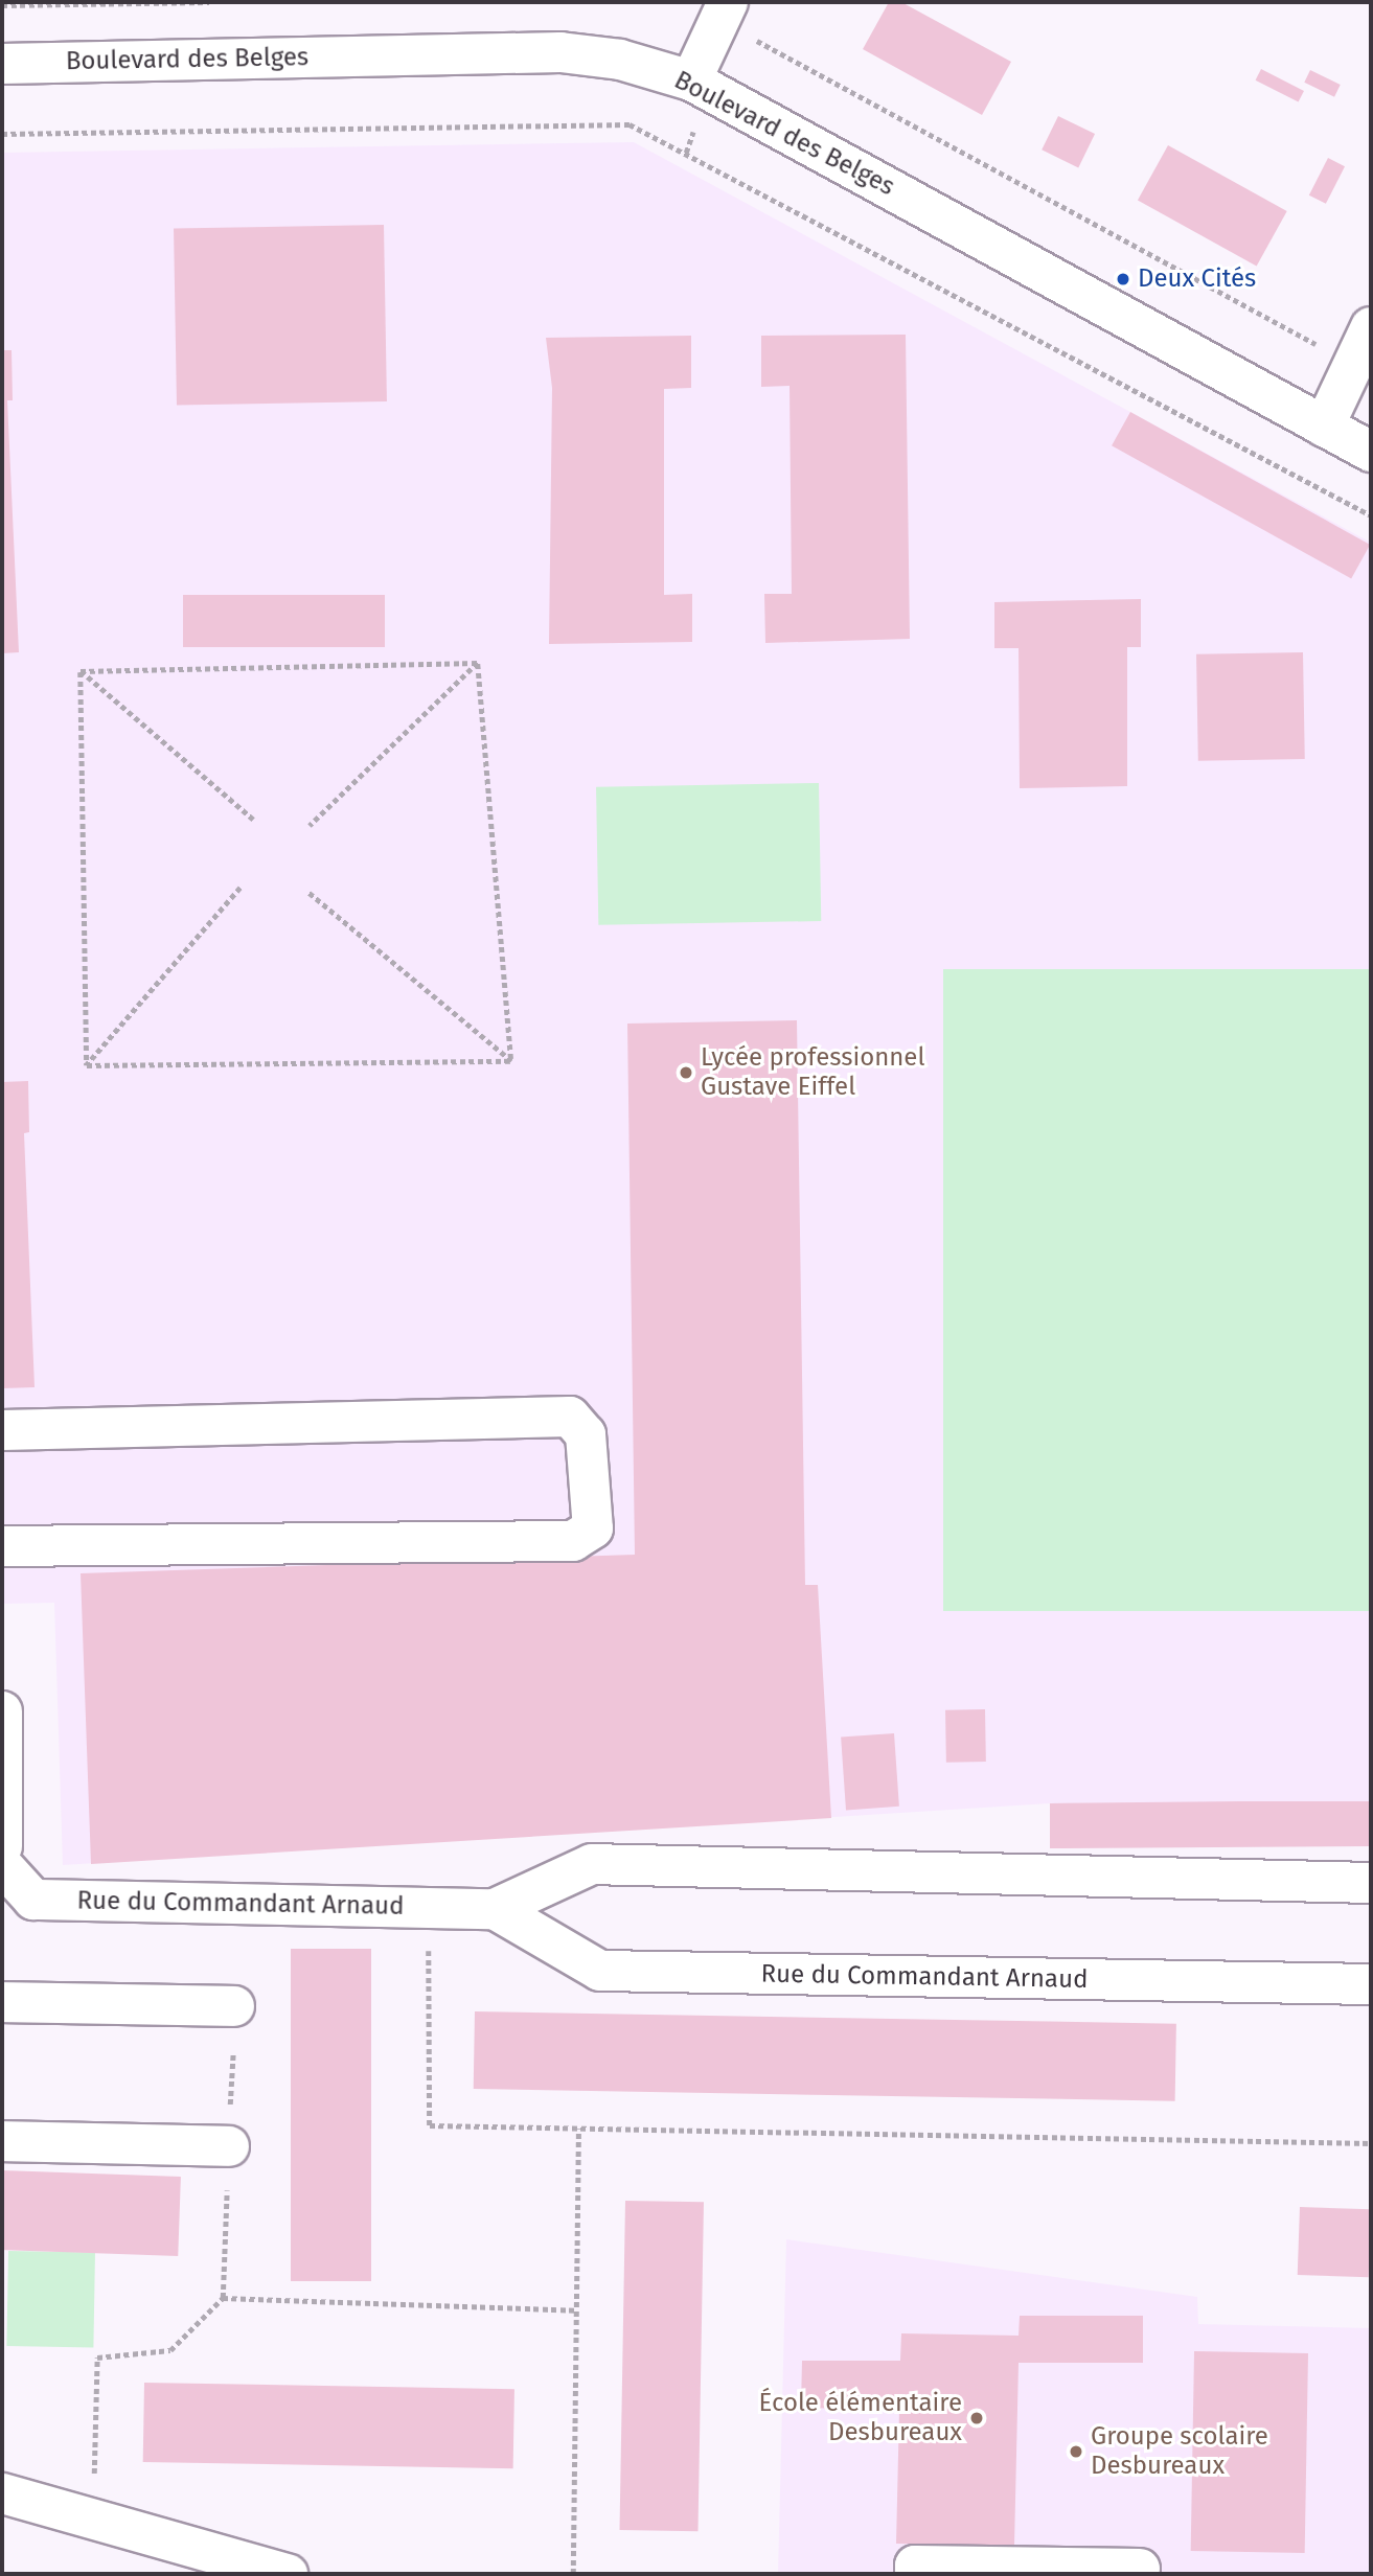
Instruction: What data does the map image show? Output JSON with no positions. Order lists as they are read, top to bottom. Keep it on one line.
{"streets":{"street":["Boulevard des Belges","Rue du Commandant Arnaud"]},"places":["Deux Cités","Lycée professionnel Gustave Eiffel","École élémentaire Desbureaux","Groupe scolaire Desbureaux"]}
